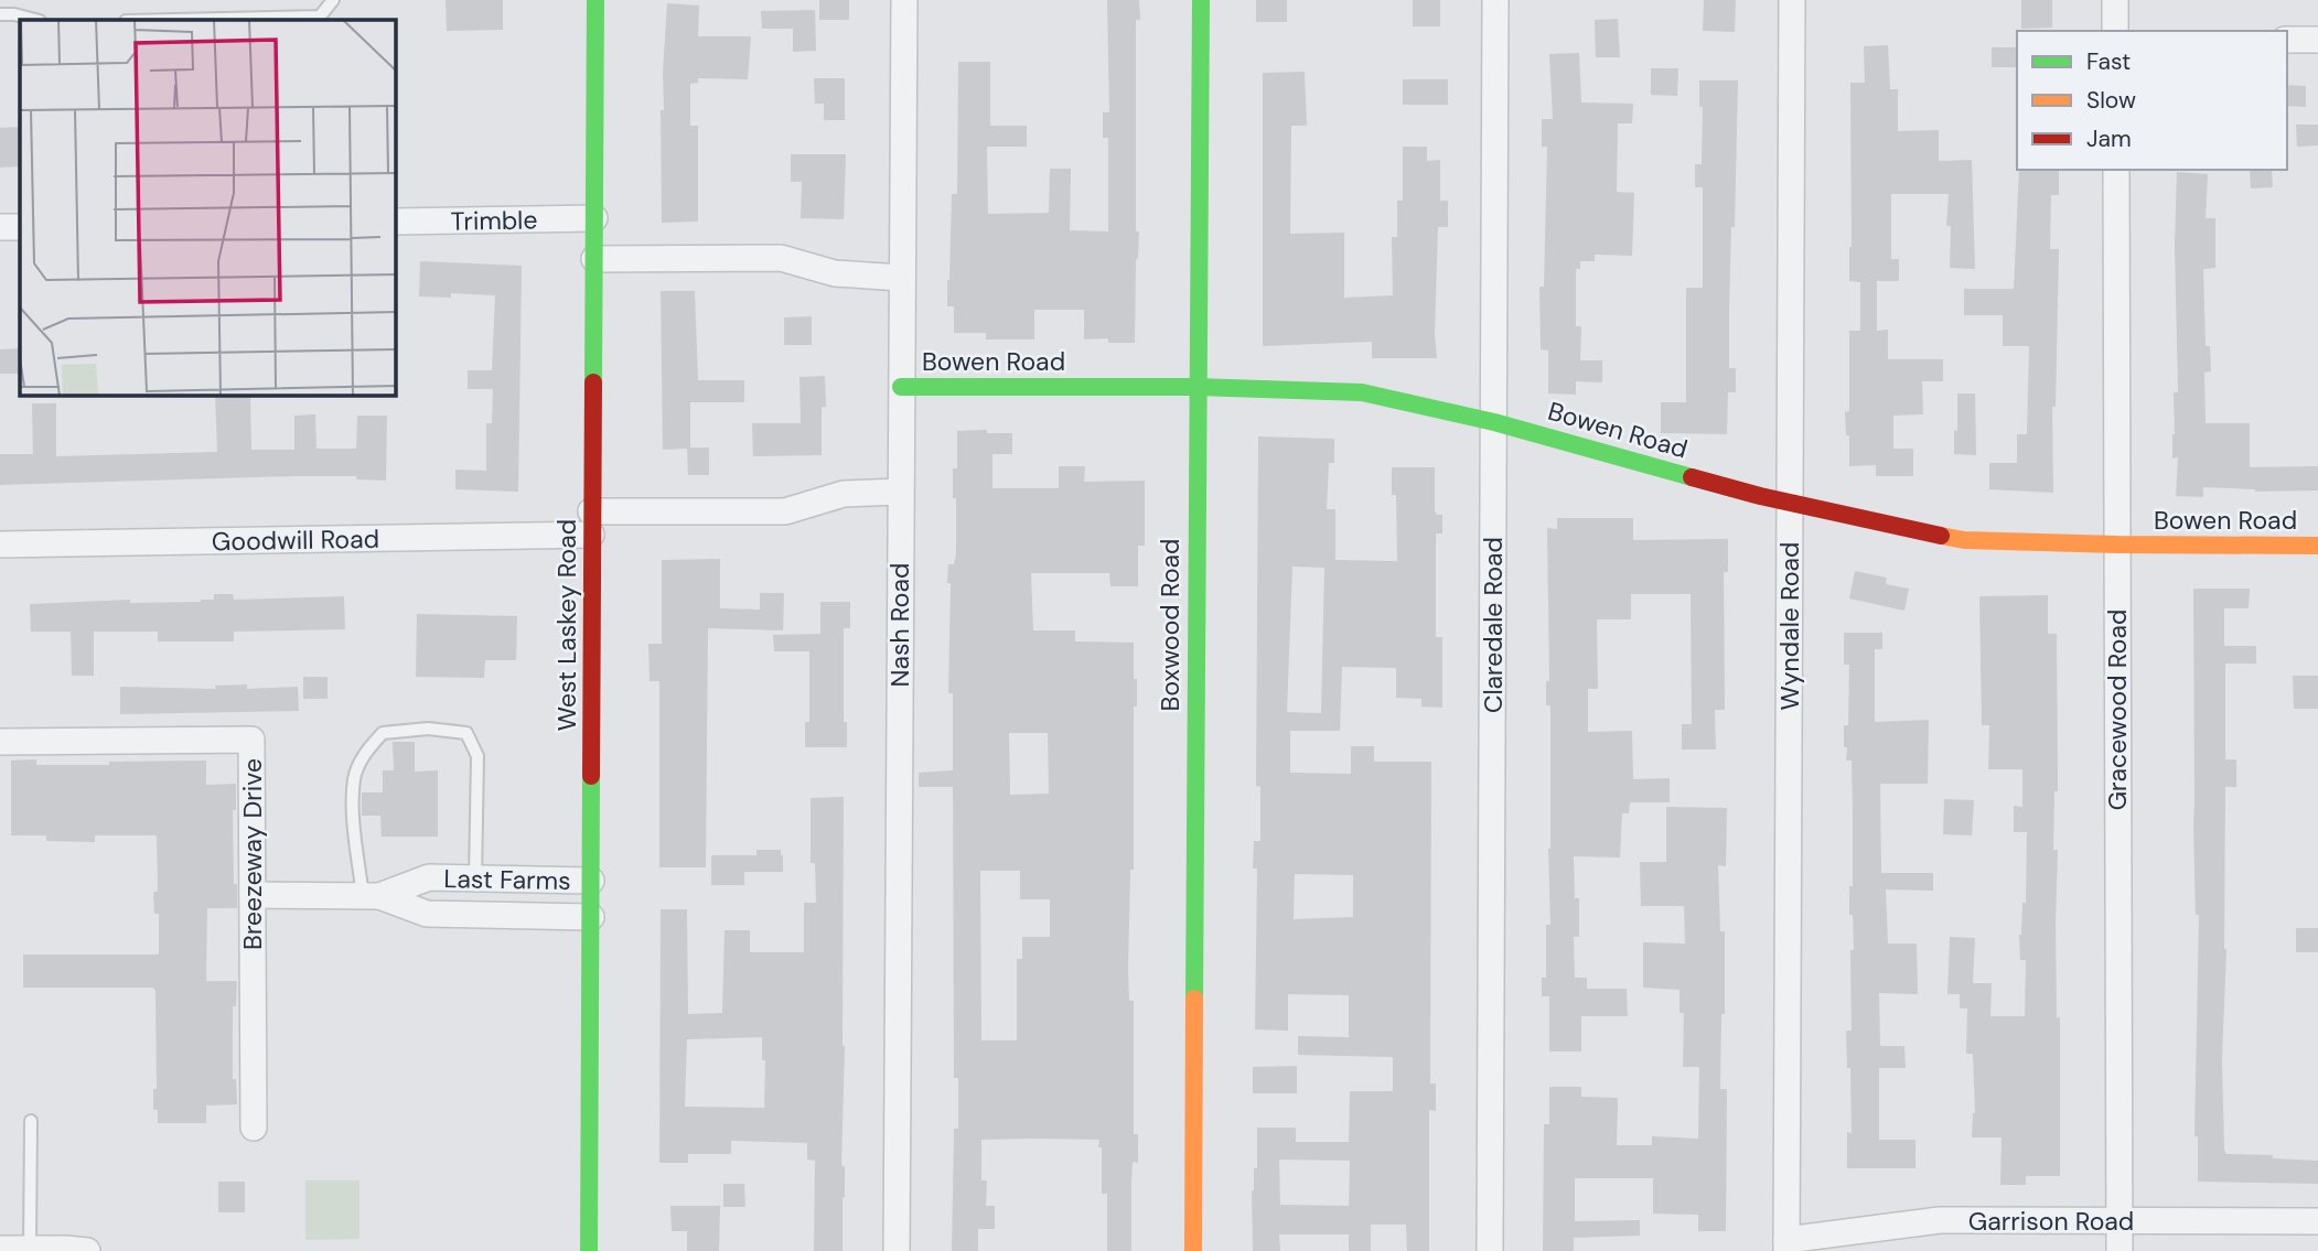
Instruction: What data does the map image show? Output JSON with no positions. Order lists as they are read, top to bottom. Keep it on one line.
{"streets":{"street":["Trimble","Bowen Road","Goodwill Road","West Laskey Road","Nash Road","Boxwood Road","Claredale Road","Wyndale Road","Gracewood Road","Breezeway Drive","Last Farms","Garrison Road"]},"crossings":[["Trimble","West Laskey Road"],["Bowen Road","Nash Road"],["Bowen Road","Boxwood Road"],["Bowen Road","Claredale Road"],["Bowen Road","Wyndale Road"],["Bowen Road","Gracewood Road"],["Goodwill Road","West Laskey Road"],["Goodwill Road","Nash Road"],["West Laskey Road","Last Farms"],["Wyndale Road","Garrison Road"],["Gracewood Road","Garrison Road"],["Breezeway Drive","Last Farms"]],"legend":["Fast","Slow","Jam"]}
